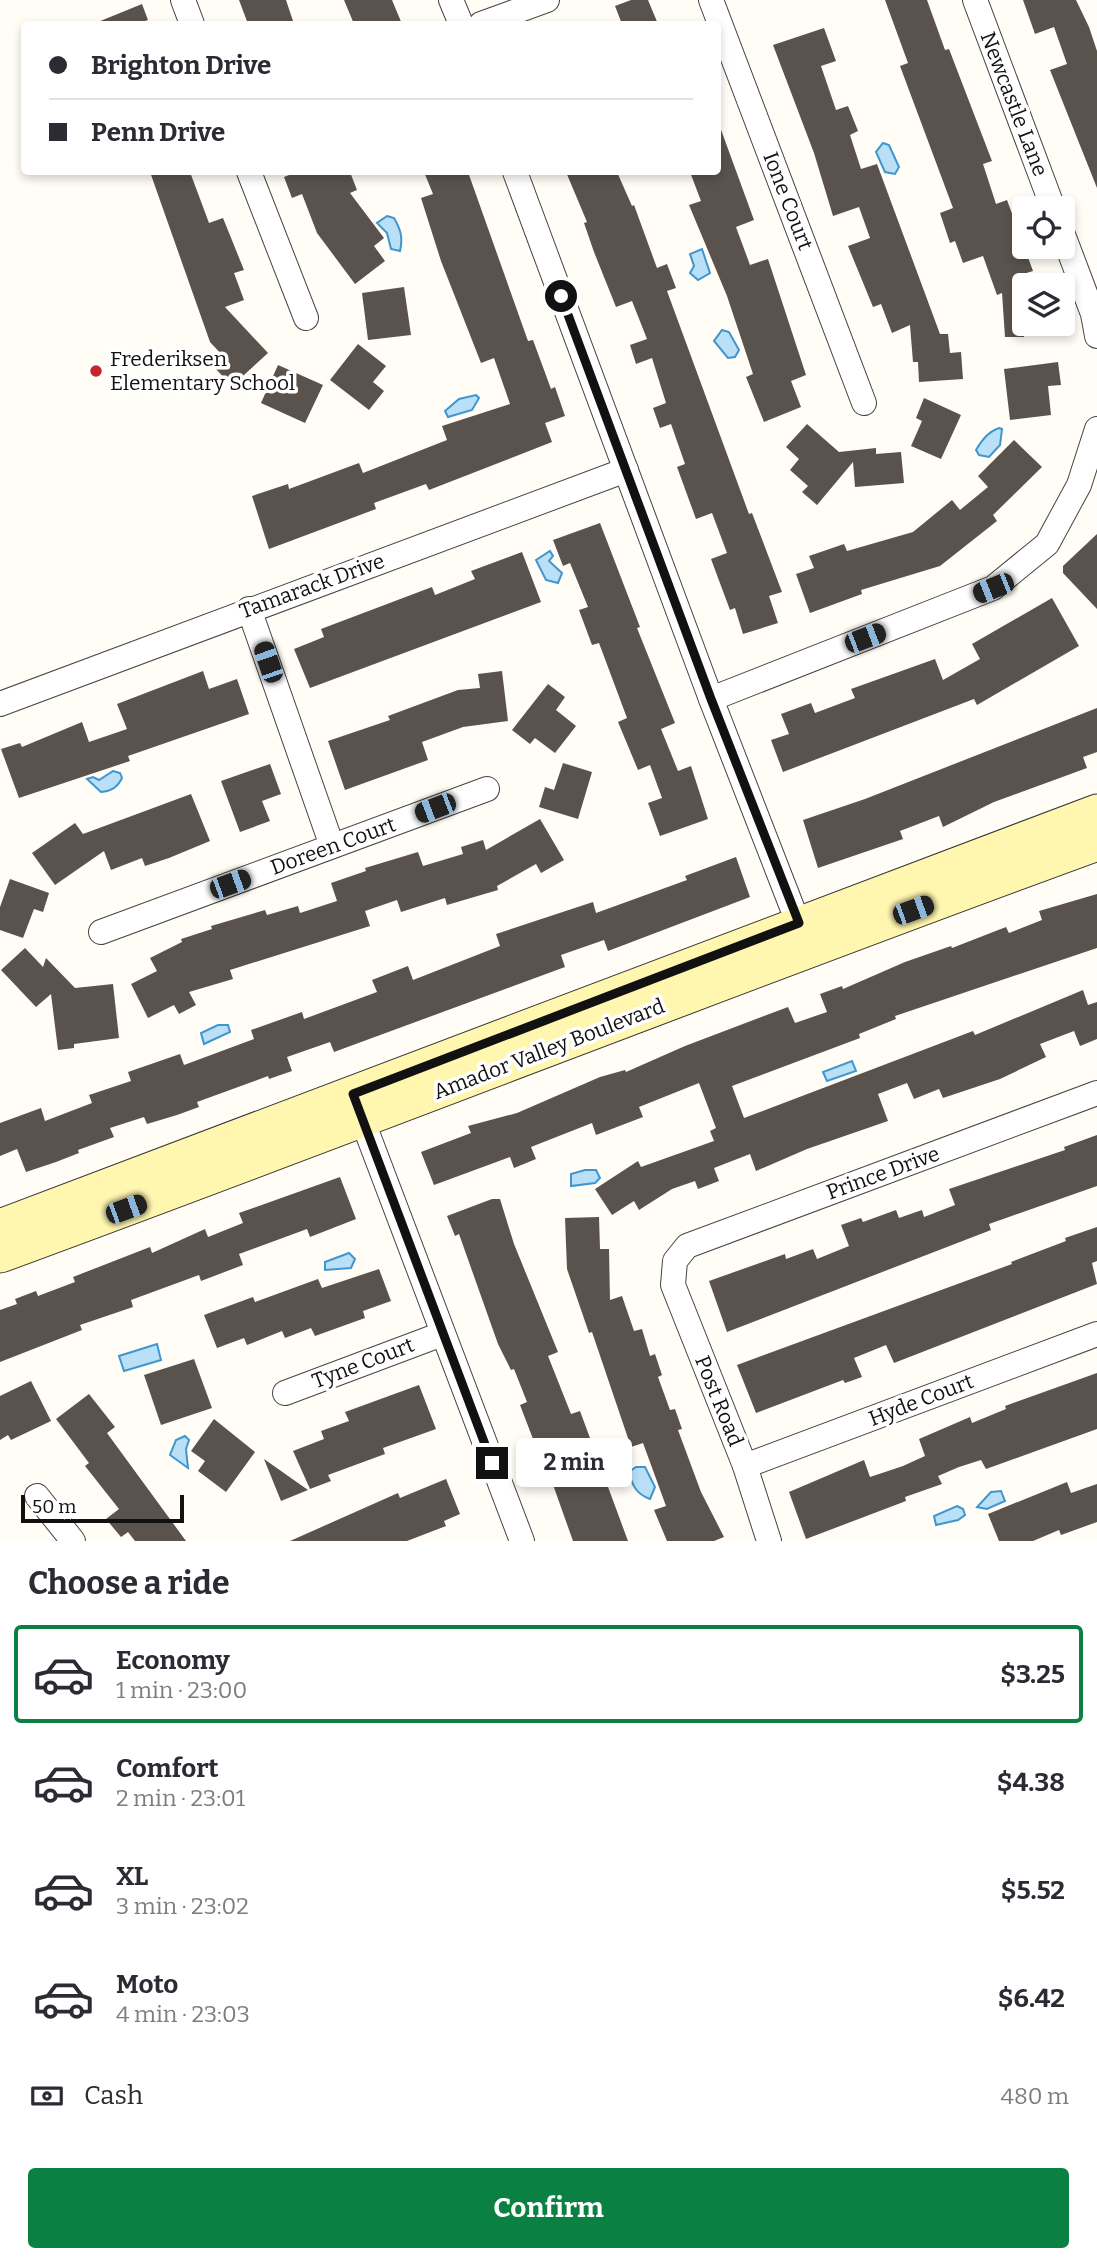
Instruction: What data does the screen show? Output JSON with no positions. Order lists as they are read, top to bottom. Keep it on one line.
{"streets":{"street":["Newcastle Lane","Ione Court","Tamarack Drive","Doreen Court","Amador Valley Boulevard","Prince Drive","Tyne Court","Hyde Court","Post Road"]},"crossings":[["Prince Drive","Post Road"],["Hyde Court","Post Road"]],"places":["Frederiksen Elementary School"],"scale_bar":"50 m","page":{"banner":["Brighton Drive","Penn Drive"],"bubble":"2 min","scale":"50 m","heading":"Choose a ride","list":[{"name":"Economy","note":"1 min · 23:00","value":"$3.25"},{"name":"Comfort","note":"2 min · 23:01","value":"$4.38"},{"name":"XL","note":"3 min · 23:02","value":"$5.52"},{"name":"Moto","note":"4 min · 23:03","value":"$6.42"}],"pay":["Cash","480 m"],"buttons":"Confirm"}}
